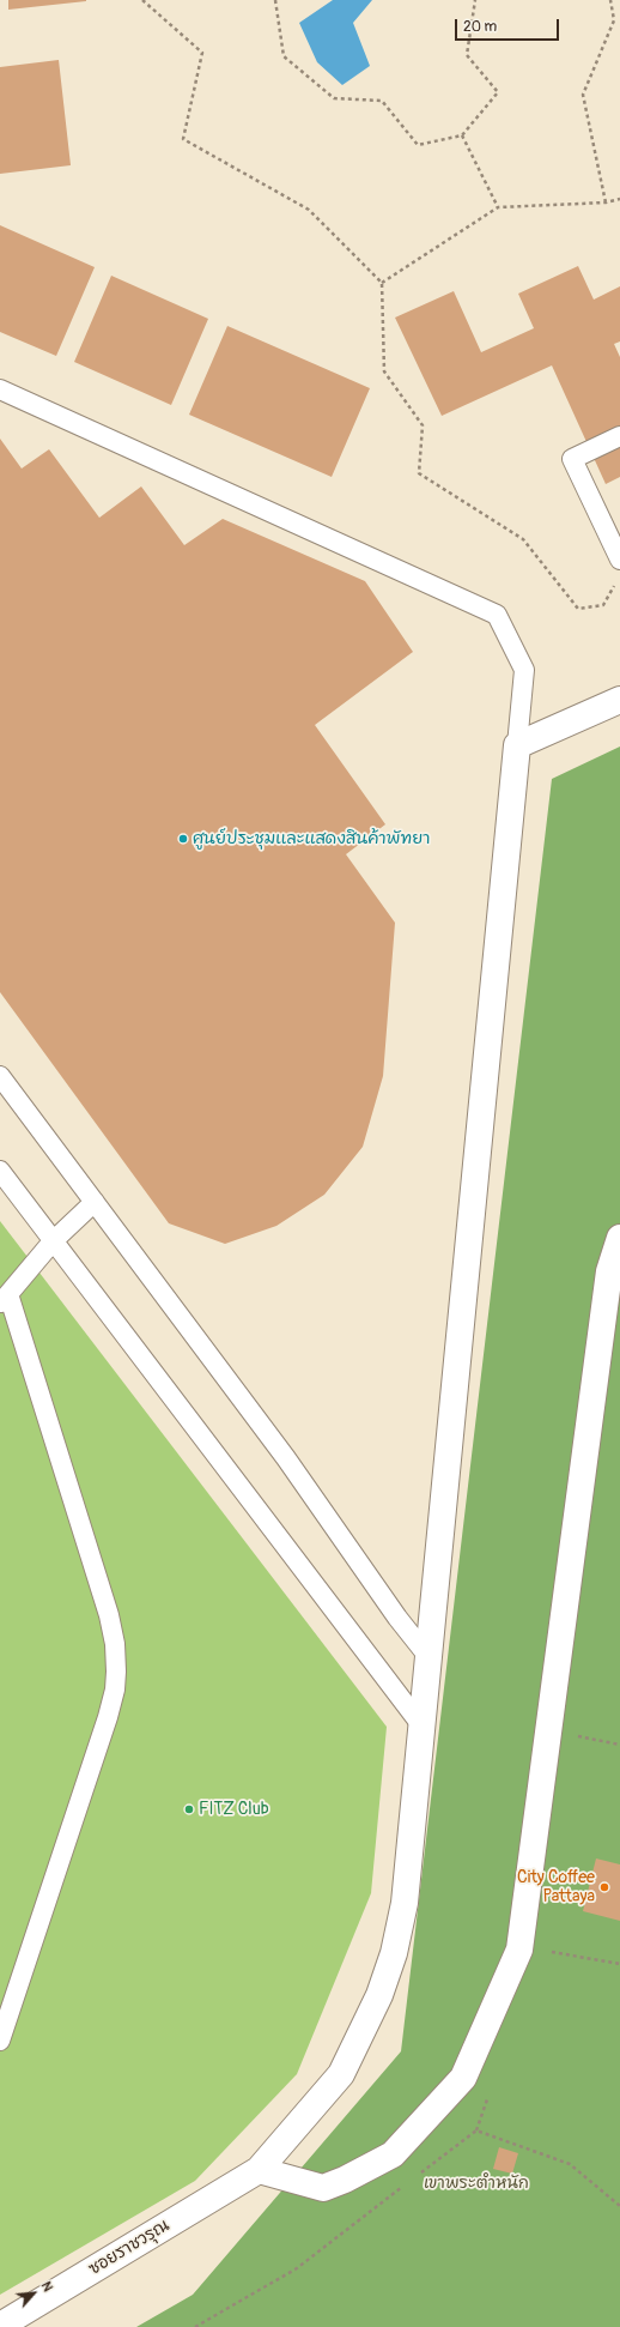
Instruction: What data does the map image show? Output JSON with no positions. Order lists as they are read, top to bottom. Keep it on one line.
{"streets":{"street":["ซอยราชวรุณ"]},"parks":["เขาพระตำหนัก"],"places":["ศูนย์ประชุมและแสดงสินค้าพัทยา","FITZ Club","City Coffee Pattaya"],"scale_bar":"20 m","north":"top right"}
